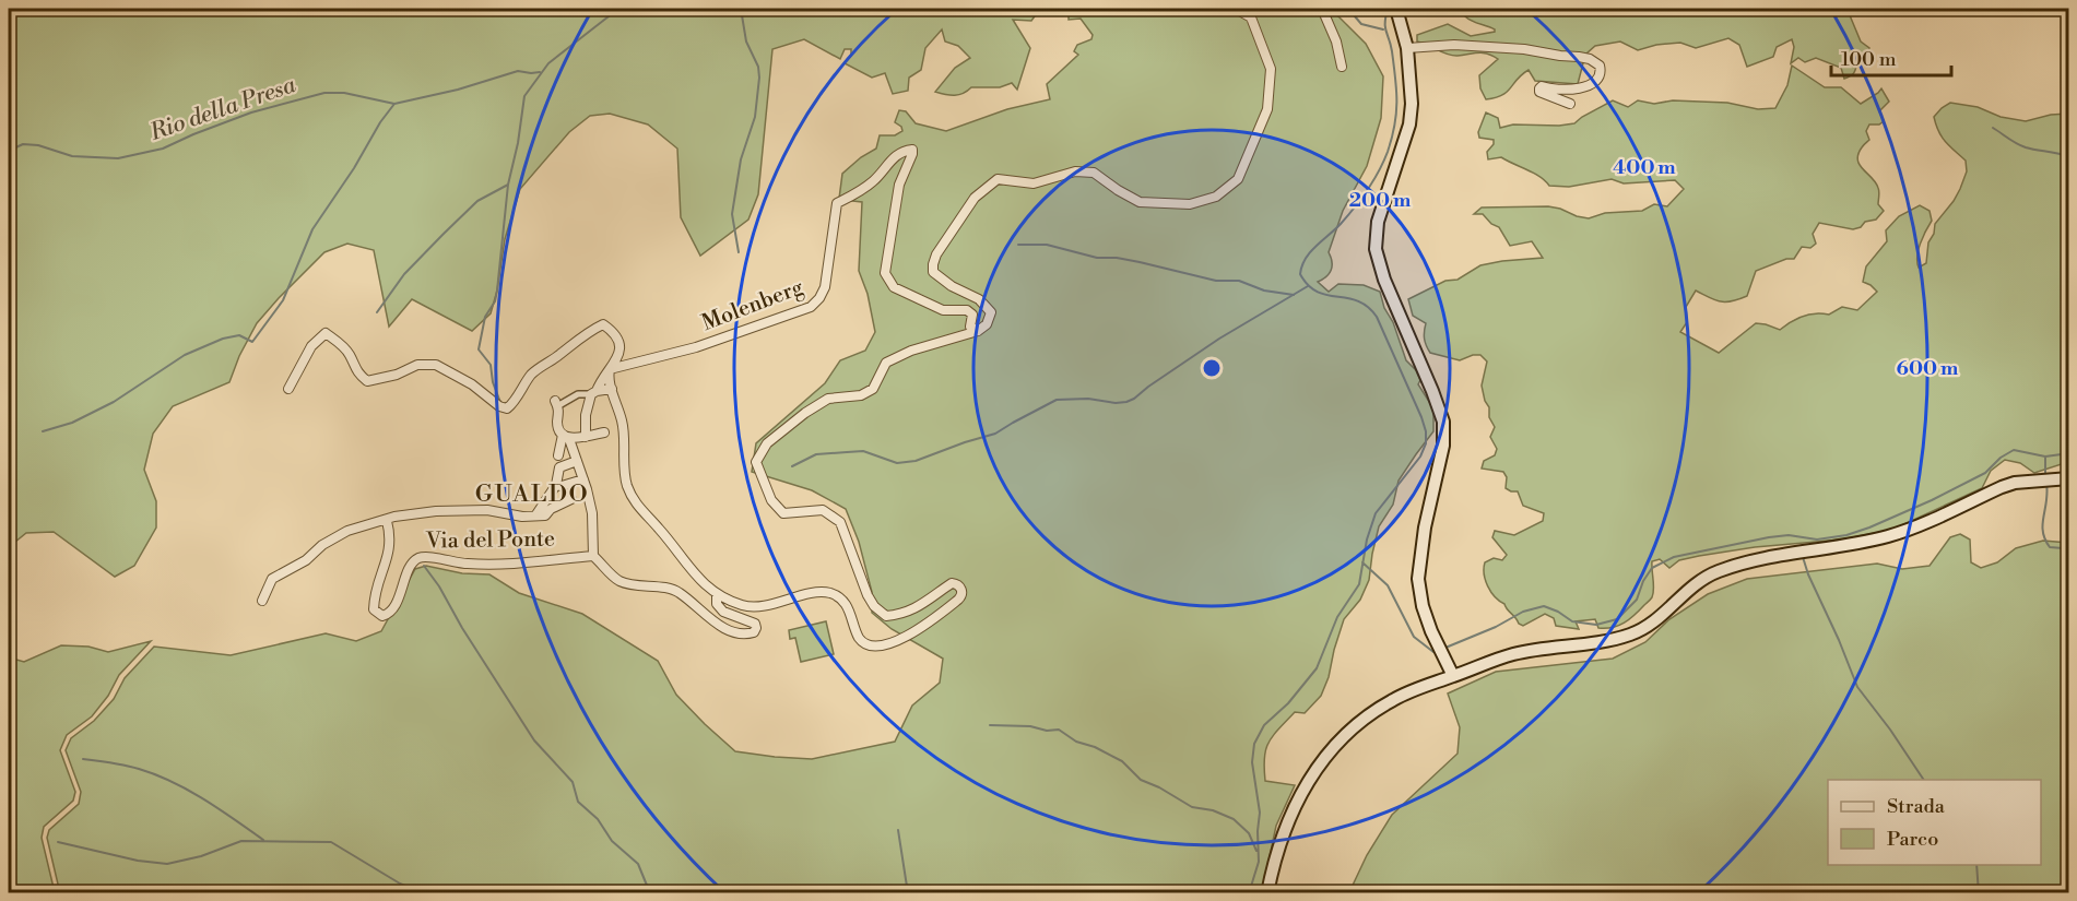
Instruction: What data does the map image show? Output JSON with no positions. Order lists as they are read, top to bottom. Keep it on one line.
{"streets":{"street":["Molenberg","Via del Ponte"]},"districts":["GUALDO"],"water":["Rio della Presa"],"legend":["Strada","Parco"],"scale_bar":"100 m","rings":["400 m","200 m","600 m"]}
